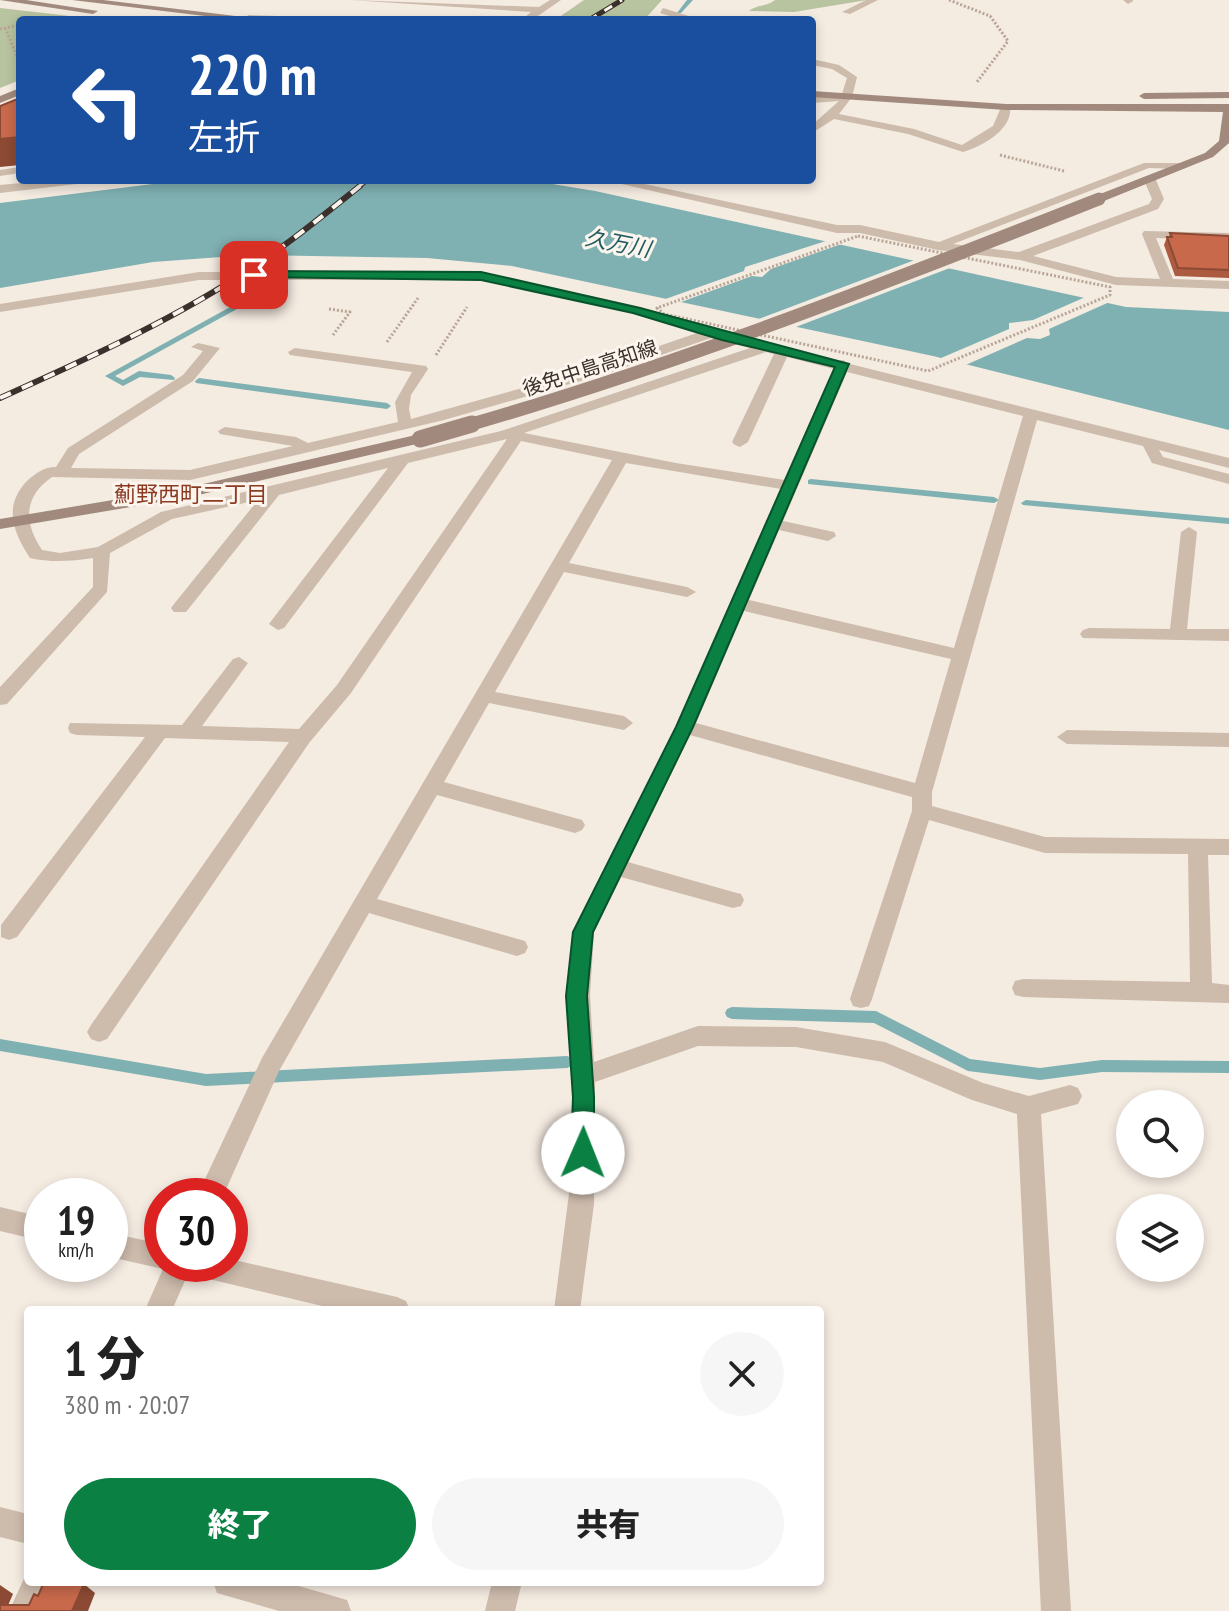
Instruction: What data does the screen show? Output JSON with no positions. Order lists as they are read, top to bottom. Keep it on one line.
{"streets":{"street":["後免中島高知線"]},"districts":["薊野西町二丁目"],"water":["久万川"],"page":{"turn":["220 m","左折"],"speed":"19 km/h","limit":"30","heading":["1 分","380 m · 20:07"],"buttons":["終了","共有"]}}
